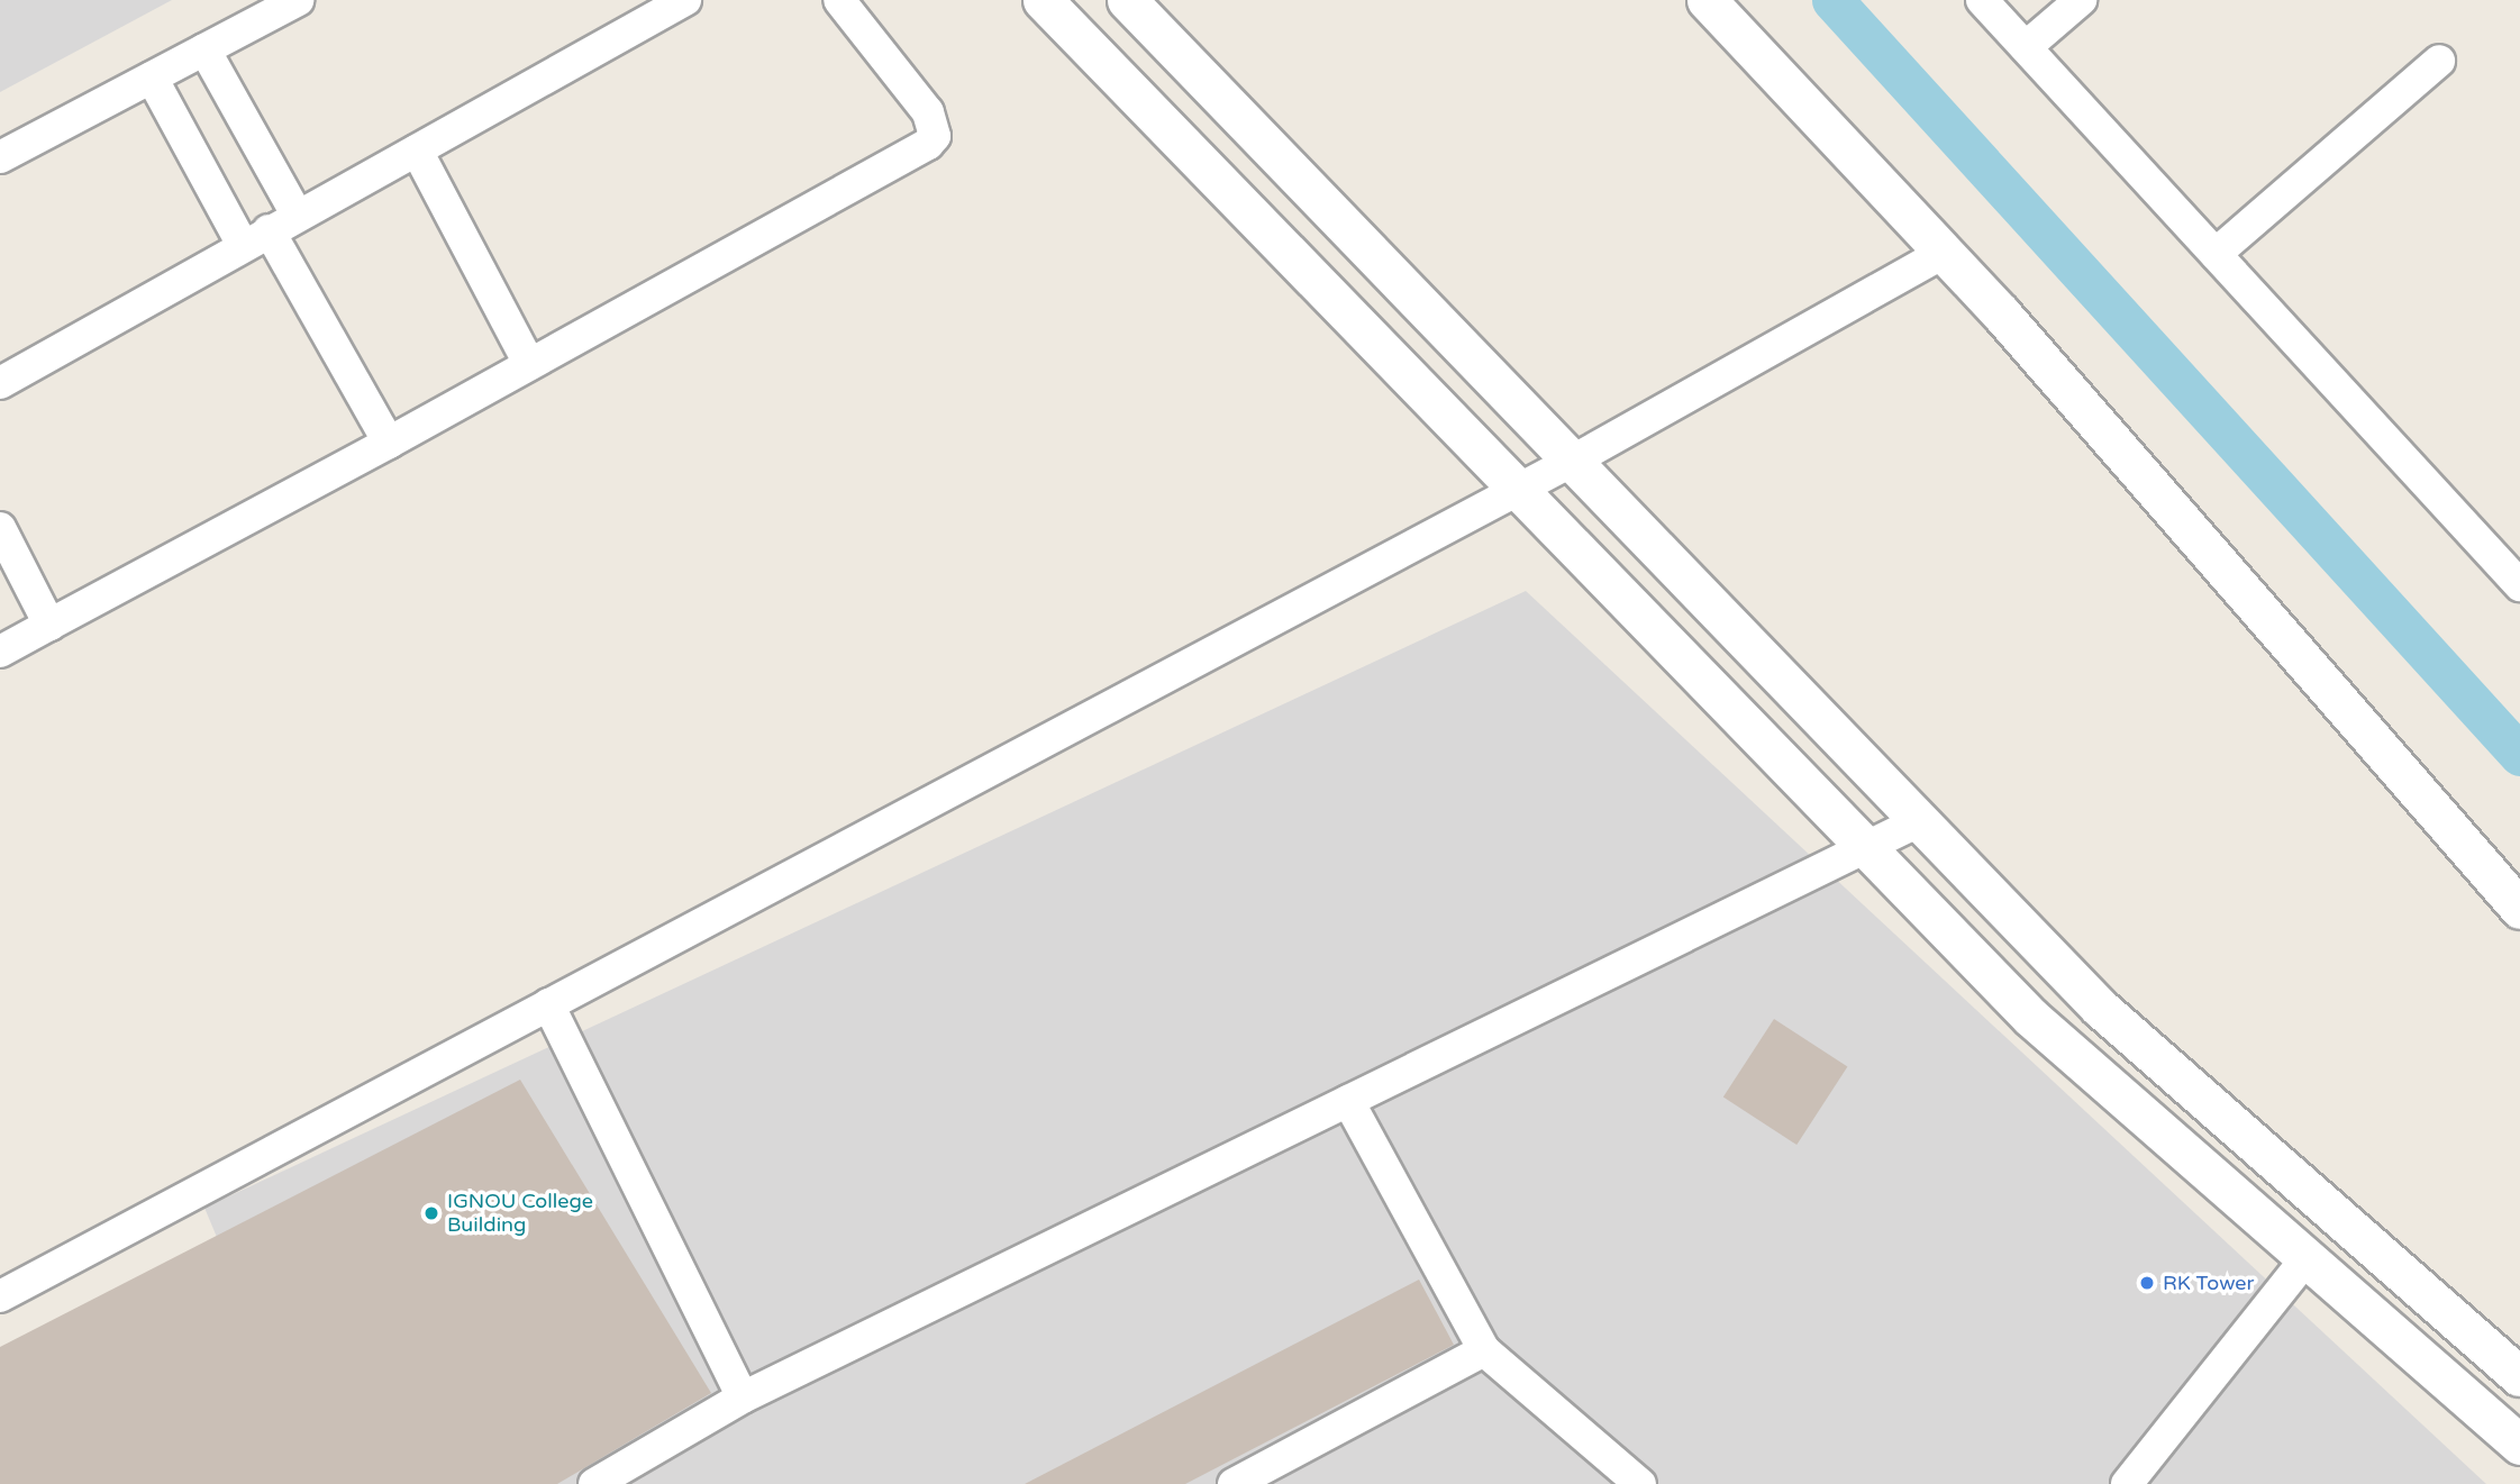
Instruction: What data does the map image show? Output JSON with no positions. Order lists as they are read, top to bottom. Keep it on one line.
{"places":["IGNOU College Building","RK Tower"]}
